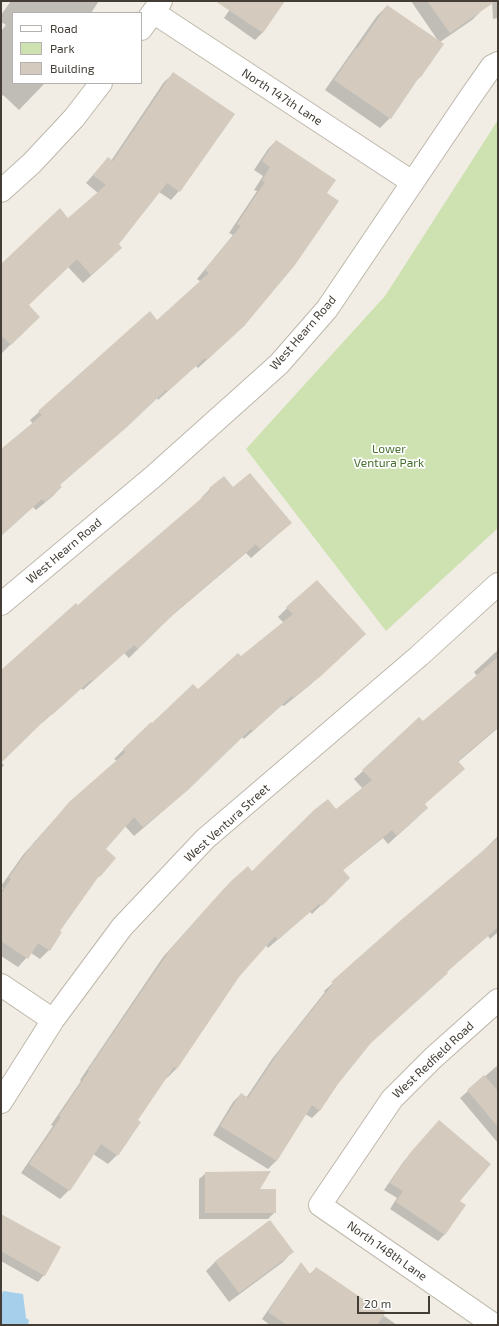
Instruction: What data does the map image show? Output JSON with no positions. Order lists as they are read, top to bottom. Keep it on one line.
{"streets":{"street":["North 147th Lane","West Hearn Road","West Ventura Street","West Redfield Road","North 148th Lane"]},"crossings":[["North 147th Lane","West Hearn Road"],["West Redfield Road","North 148th Lane"]],"parks":["Lower Ventura Park"],"legend":["Road","Park","Building"],"scale_bar":"20 m"}
